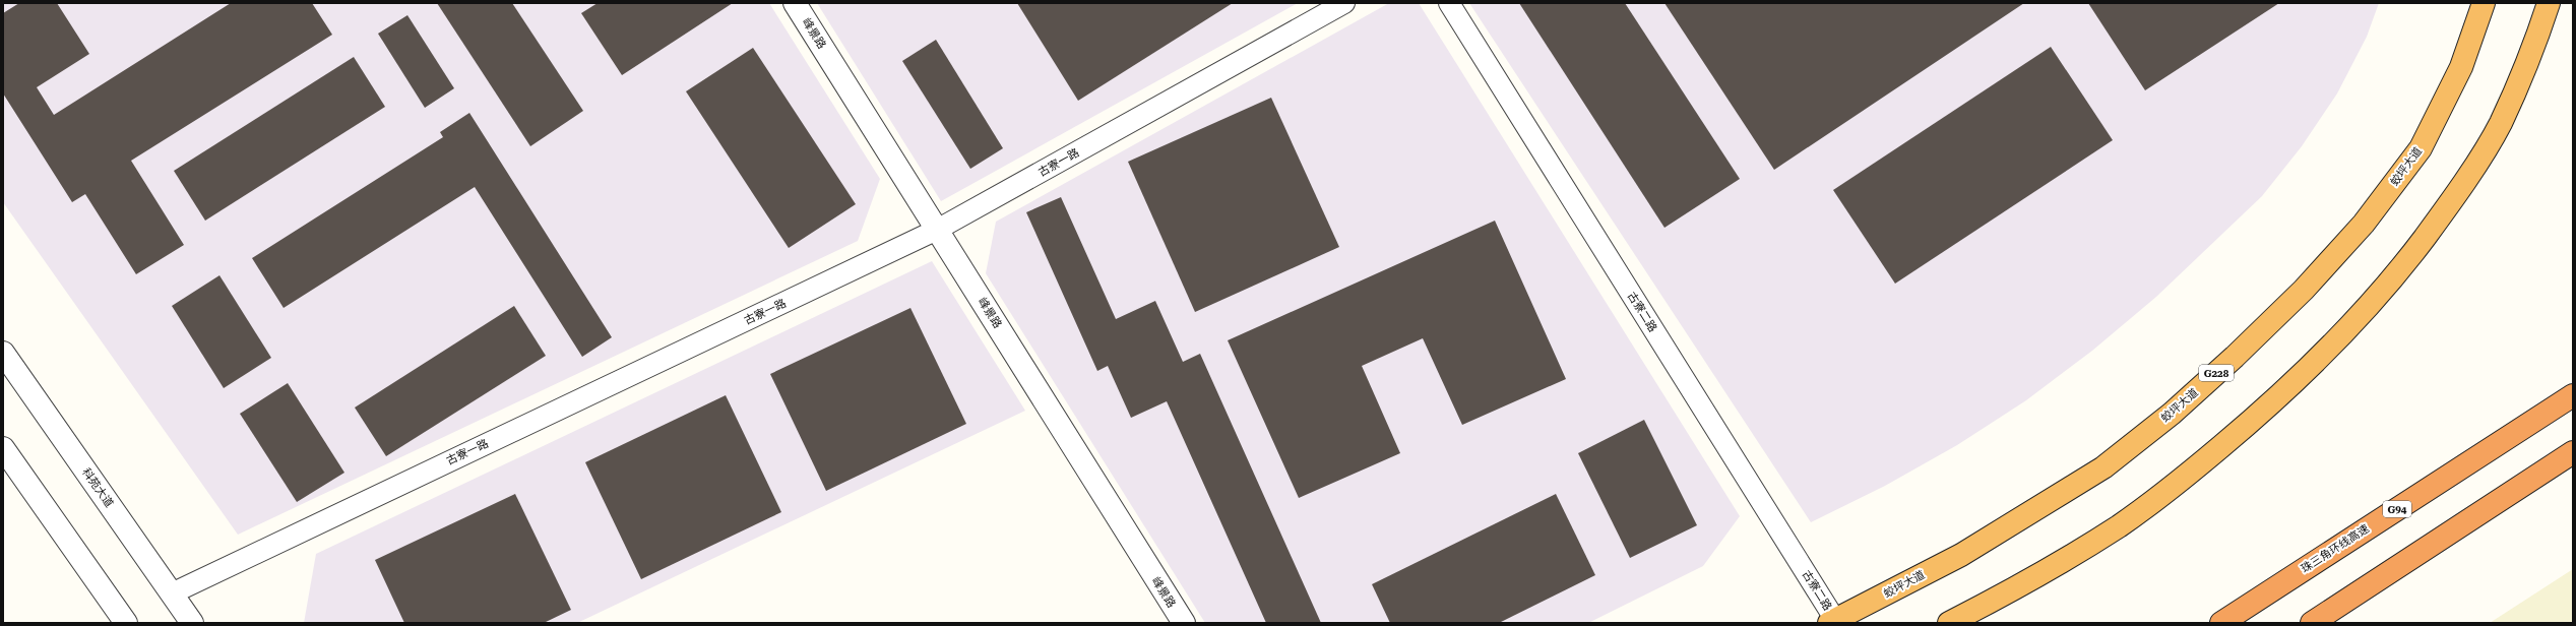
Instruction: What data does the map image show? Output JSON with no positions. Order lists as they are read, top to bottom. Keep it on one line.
{"streets":{"highway":["蛟坪大道","G228","G94","珠三角环线高速"],"street":["峰景路","古寮一路","古寮二路","科苑大道"]},"crossings":[["峰景路","古寮一路"],["古寮一路","科苑大道"],["蛟坪大道","古寮二路"]]}
